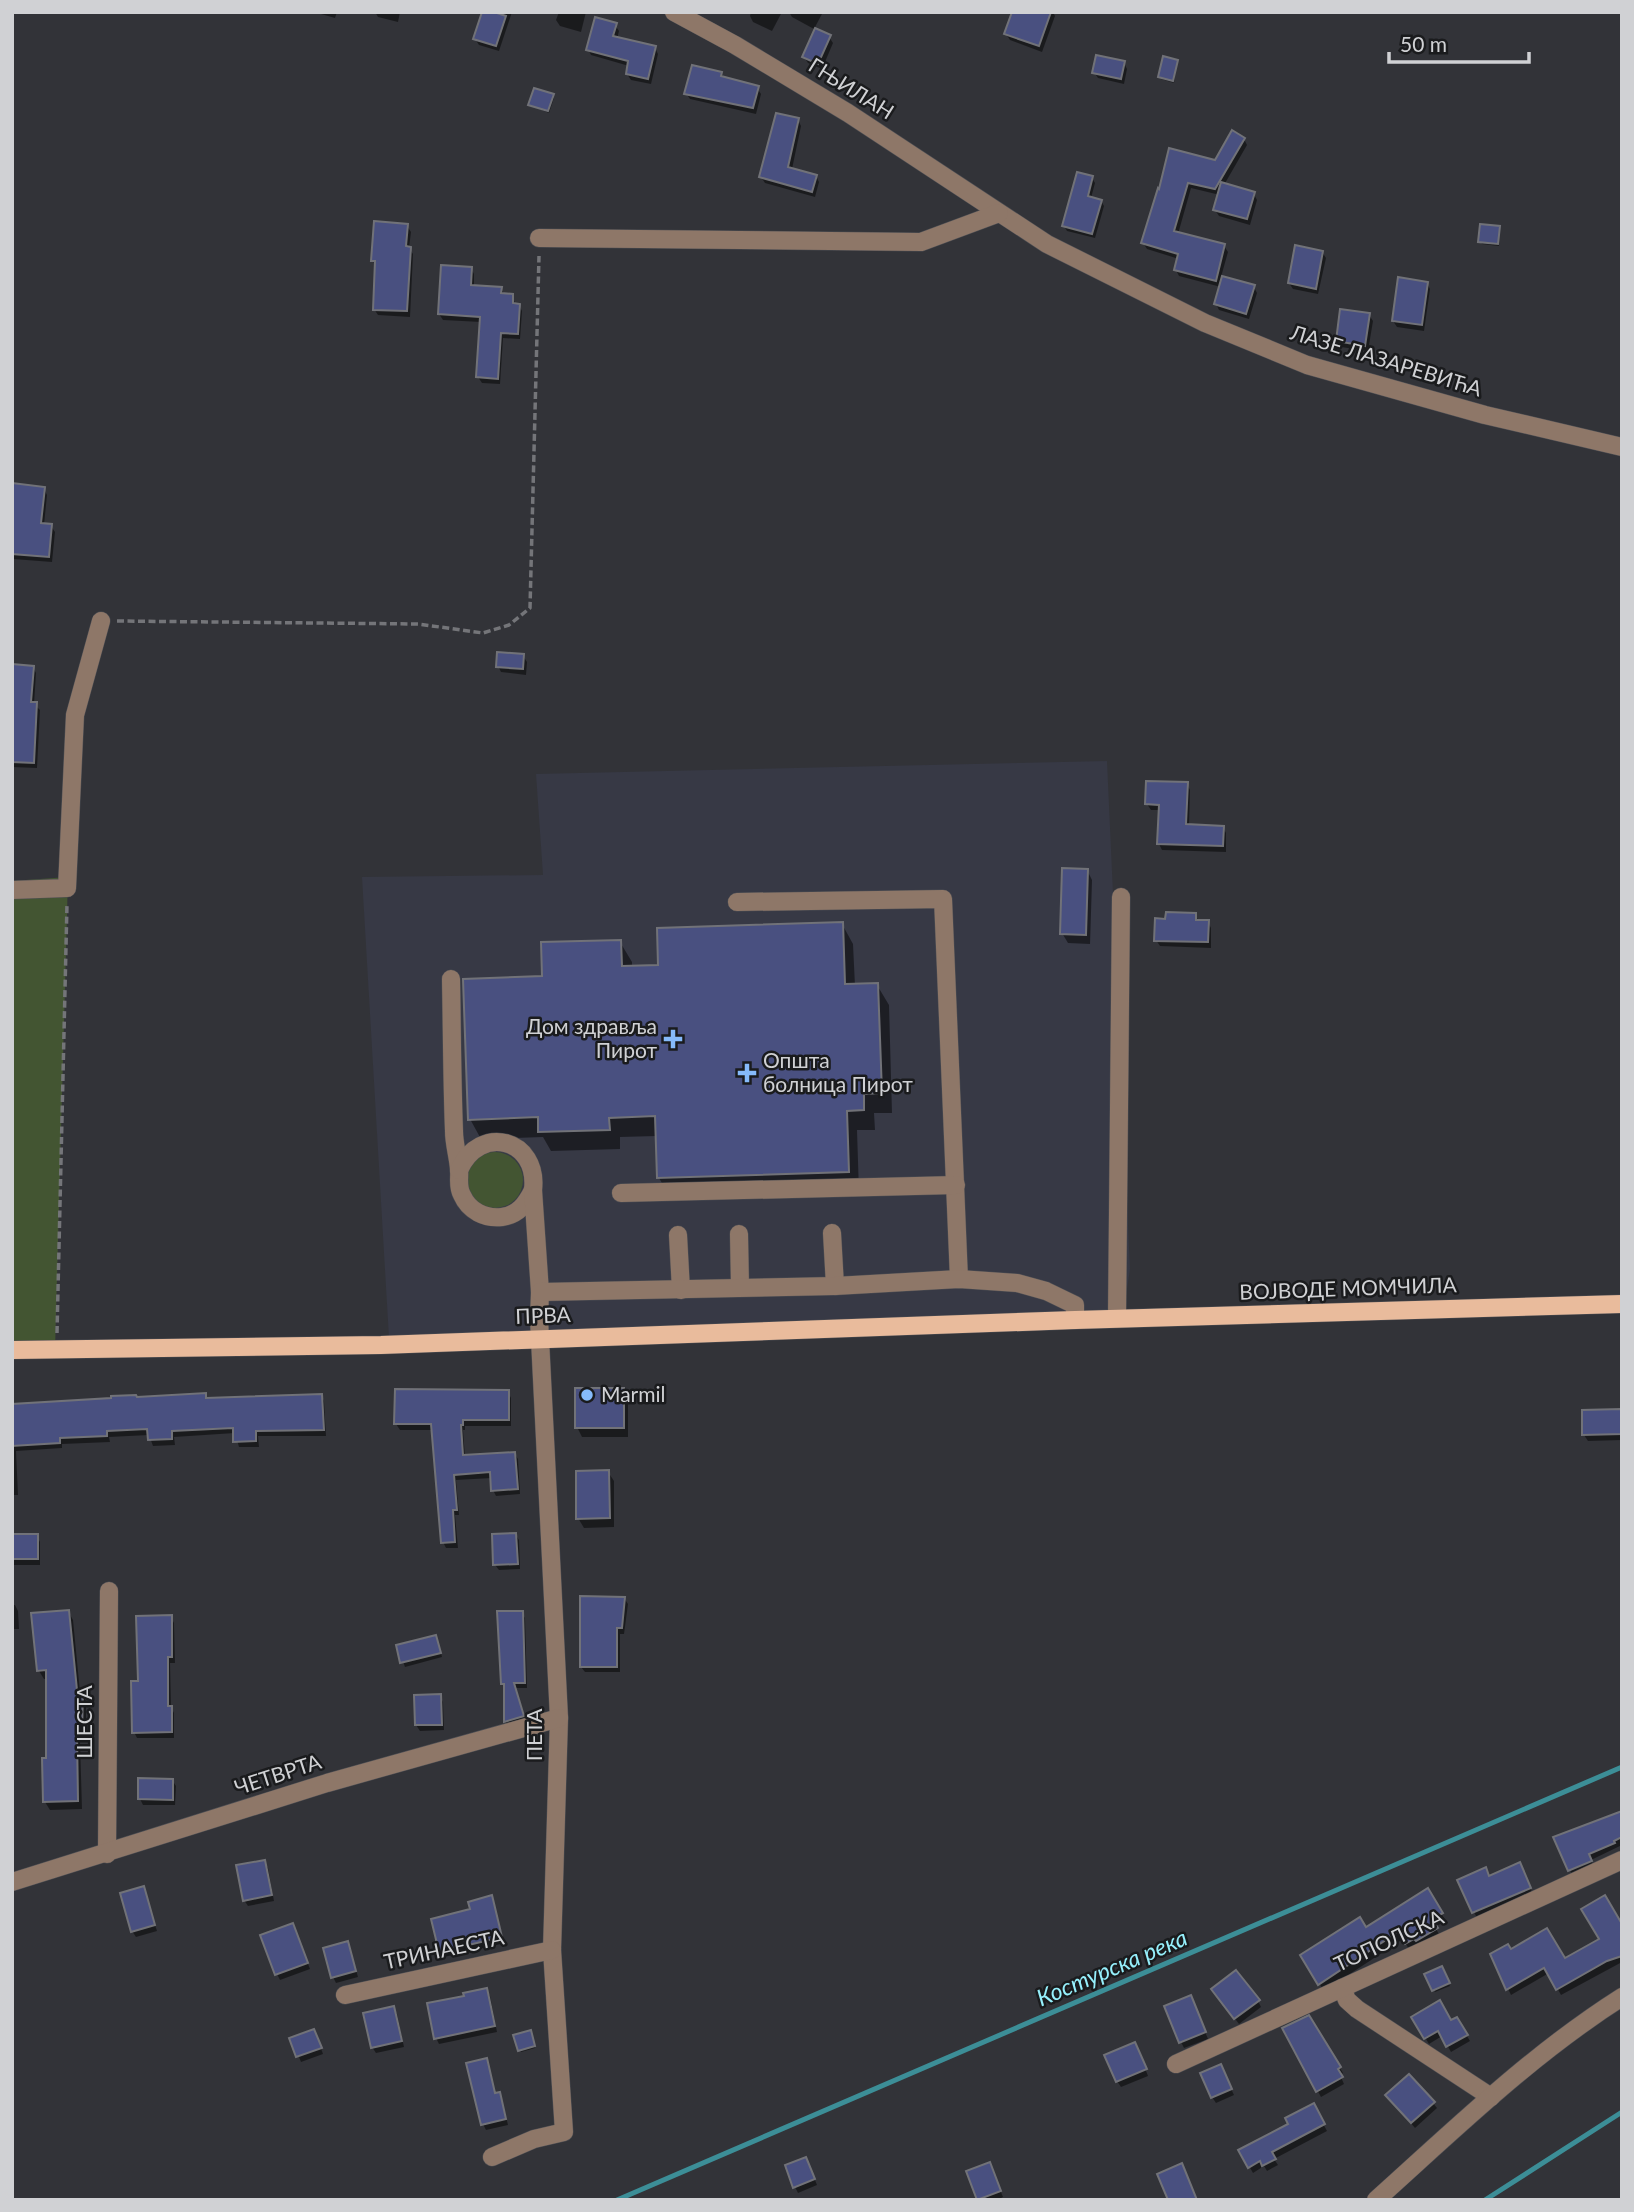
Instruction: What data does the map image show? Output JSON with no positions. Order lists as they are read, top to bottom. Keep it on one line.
{"streets":{"main road":["ВОЈВОДЕ МОМЧИЛА","ПРВА"],"street":["ГЊИЛАН","ЛАЗЕ ЛАЗАРЕВИЋА","ШЕСТА","ПЕТА","ЧЕТВРТА","ТОПОЛСКА","ТРИНАЕСТА"]},"crossings":[["ГЊИЛАН","ЛАЗЕ ЛАЗАРЕВИЋА"],["ВОЈВОДЕ МОМЧИЛА","ПРВА"],["ПРВА","ПЕТА"],["ШЕСТА","ЧЕТВРТА"],["ПЕТА","ЧЕТВРТА"],["ПЕТА","ТРИНАЕСТА"]],"water":["Костурска река"],"places":{"health":["Дом здравља Пирот","Општа болница Пирот"],"other":["Marmil"]},"scale_bar":"50 m"}
